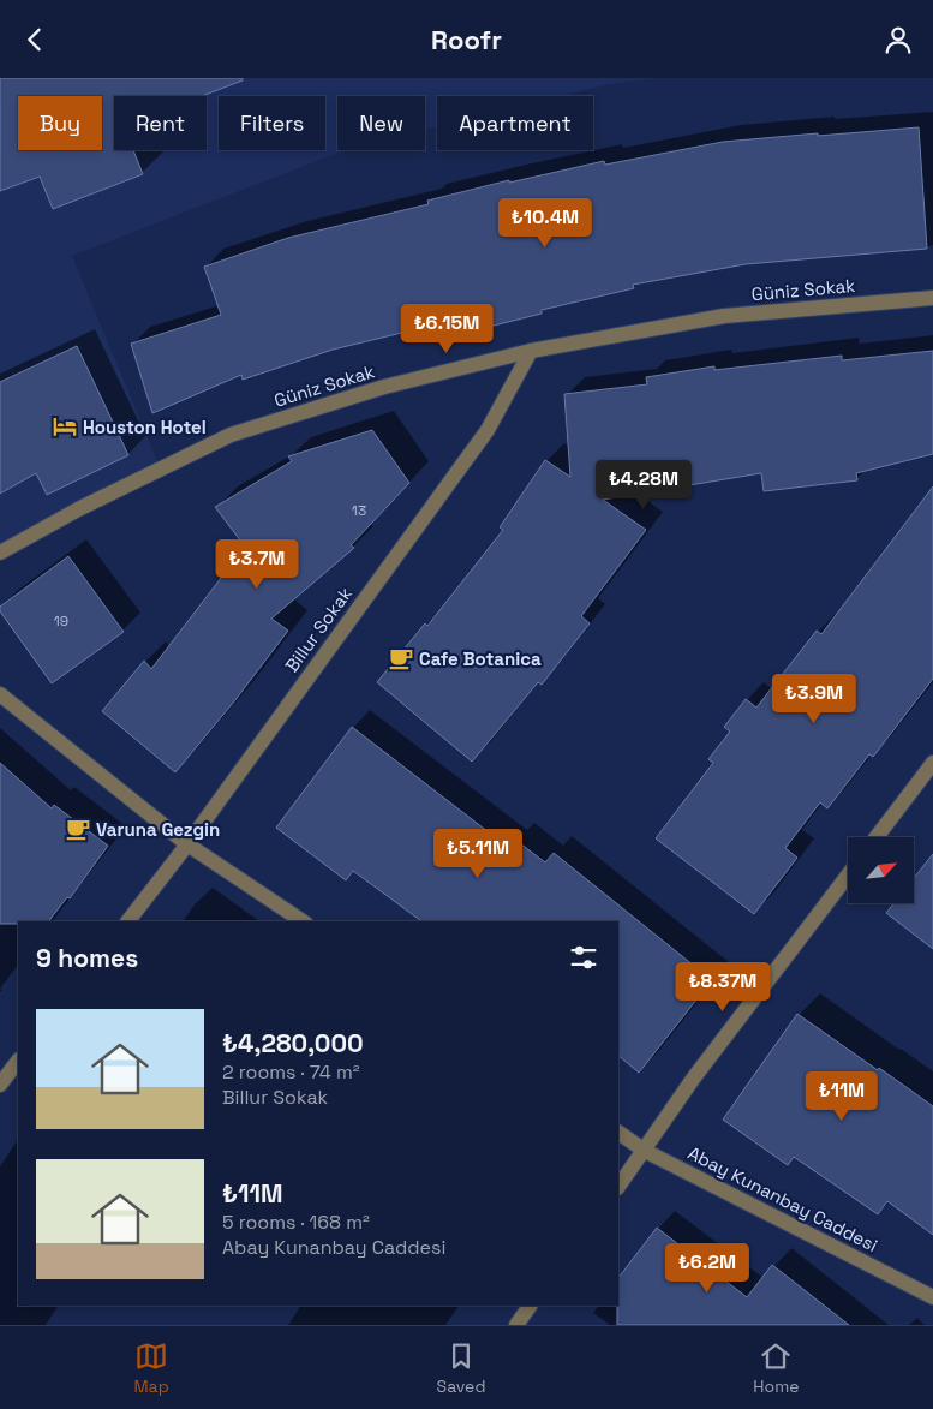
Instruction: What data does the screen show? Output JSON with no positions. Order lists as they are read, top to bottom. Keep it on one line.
{"streets":{"street":["Güniz Sokak","Billur Sokak","Abay Kunanbay Caddesi"]},"crossings":[["Güniz Sokak","Billur Sokak"]],"places":{"hotel":["Houston Hotel"],"cafe":["Cafe Botanica","Varuna Gezgin"]},"house_numbers":["13","19"],"north":"top right","page":{"header":"Roofr","chip":["Buy","Rent","Filters","New","Apartment"],"price":["₺10.4M","₺6.15M","₺4.28M","₺3.7M","₺3.9M","₺5.11M","₺8.37M","₺11M","₺6.2M"],"heading":"9 homes","list":[{"name":"₺4,280,000","note":"2 rooms · 74 m² · Billur Sokak"},{"name":"₺11M","note":"5 rooms · 168 m² · Abay Kunanbay Caddesi"}],"tabs":["Map","Saved","Home"]}}
